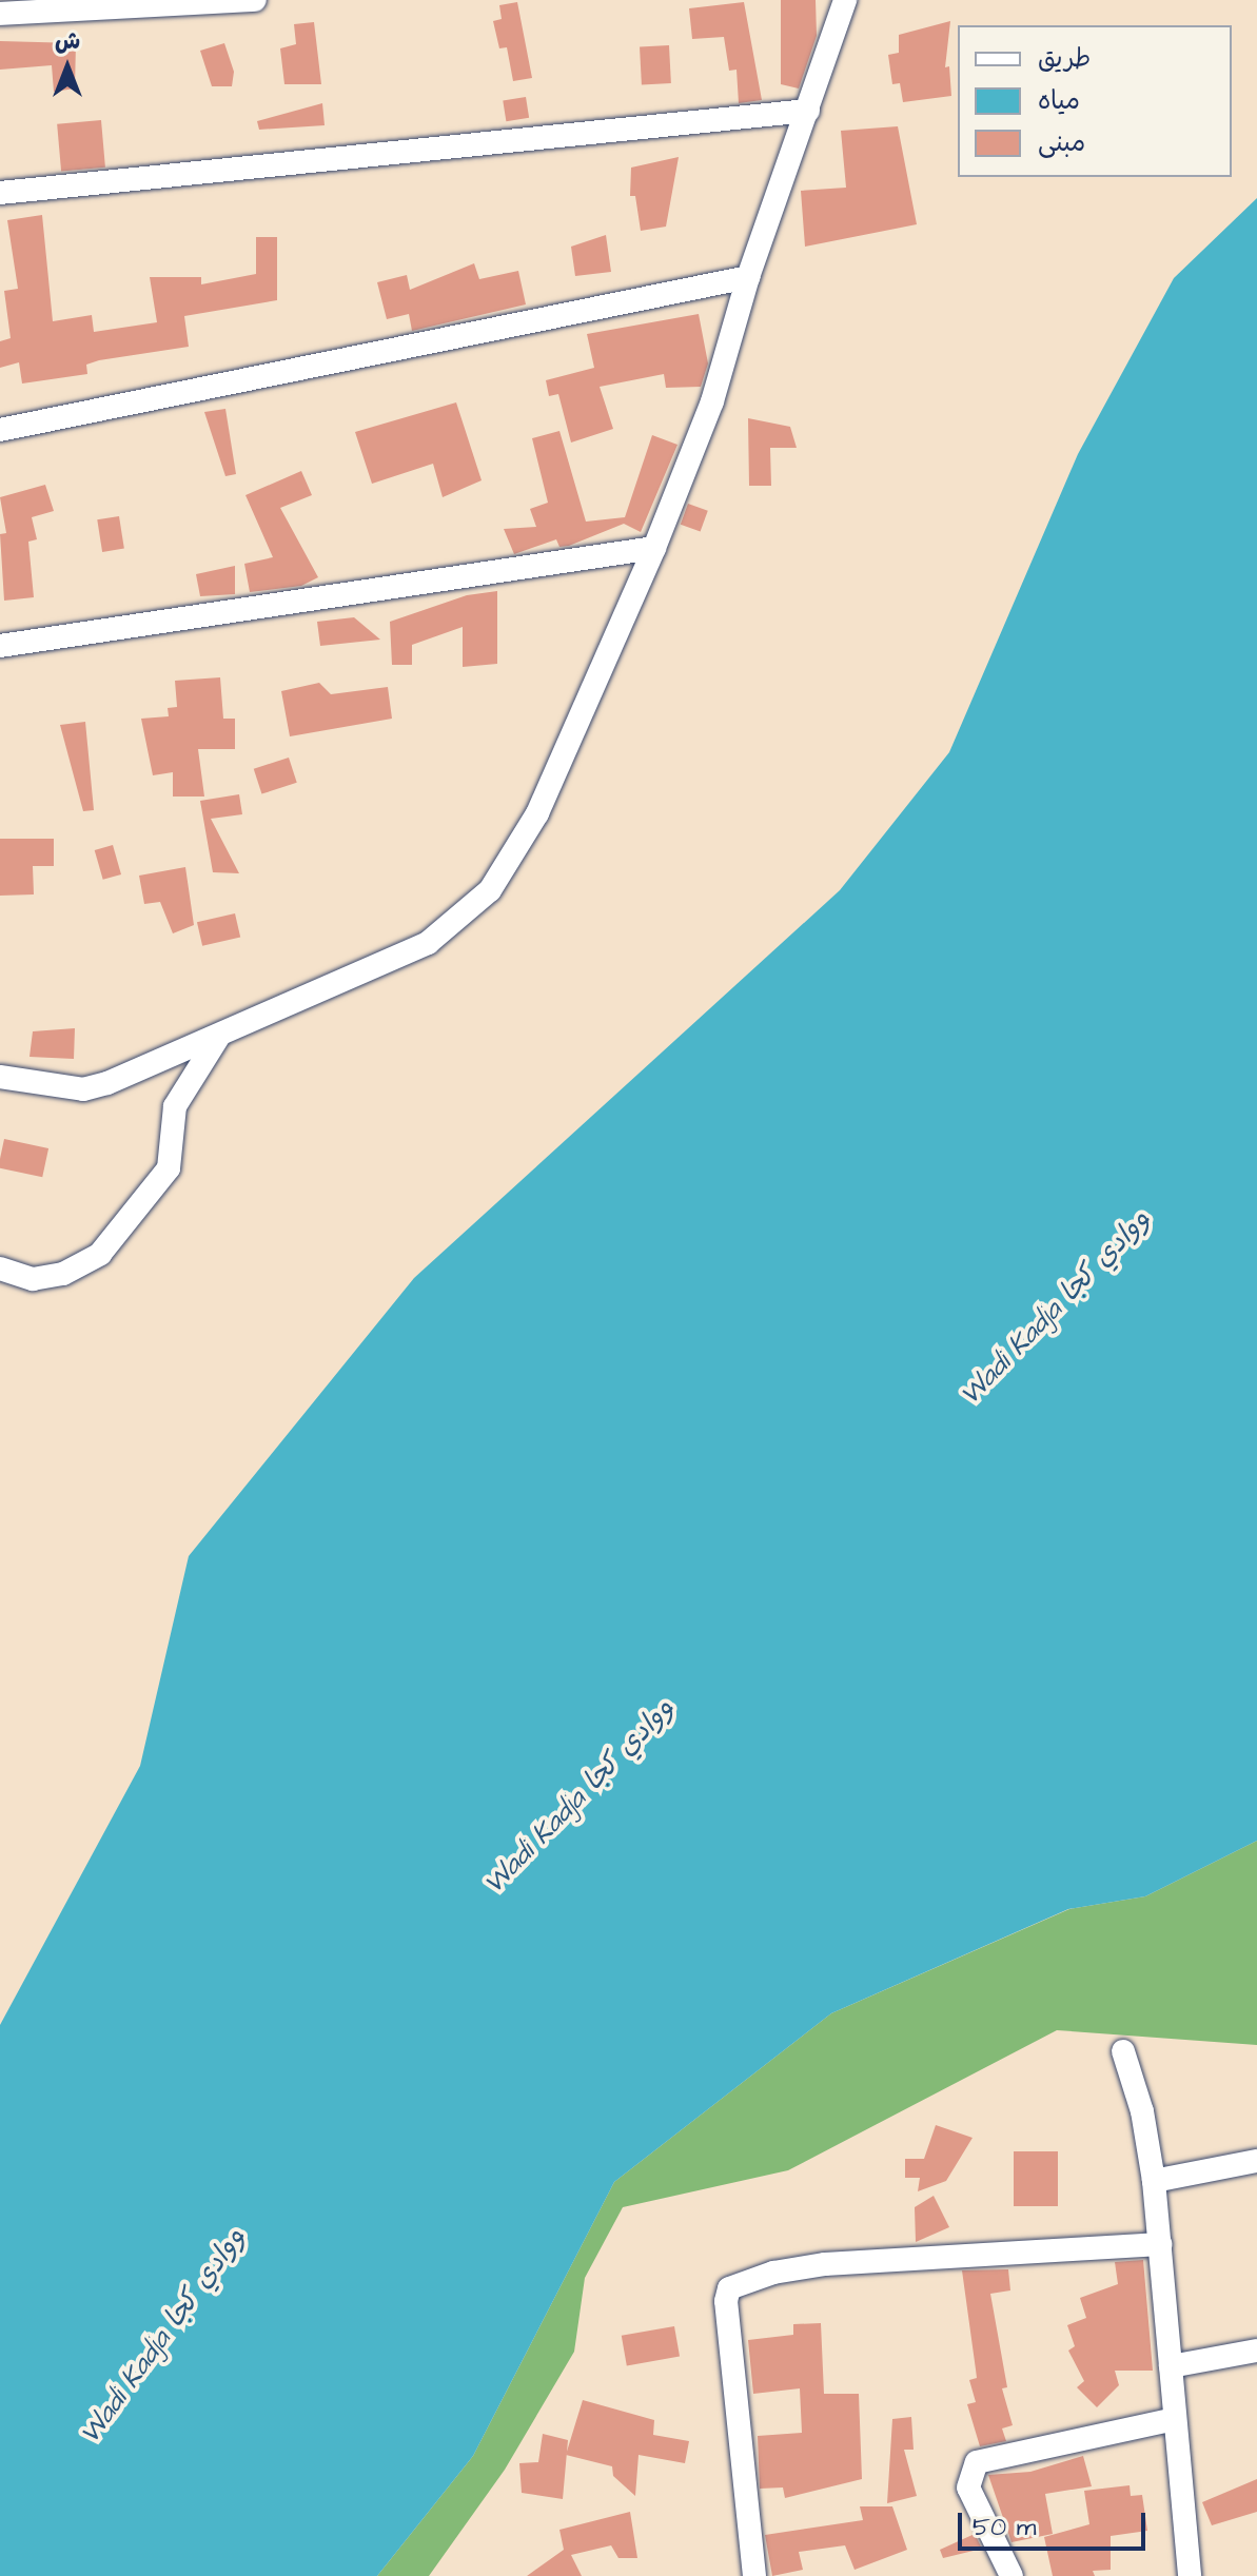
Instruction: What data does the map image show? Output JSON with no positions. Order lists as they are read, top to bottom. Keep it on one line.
{"water":["Wadi Kadja ووادي كجا"],"legend":["طريق","مياه","مبنى"],"scale_bar":"50 m","north":"top"}
